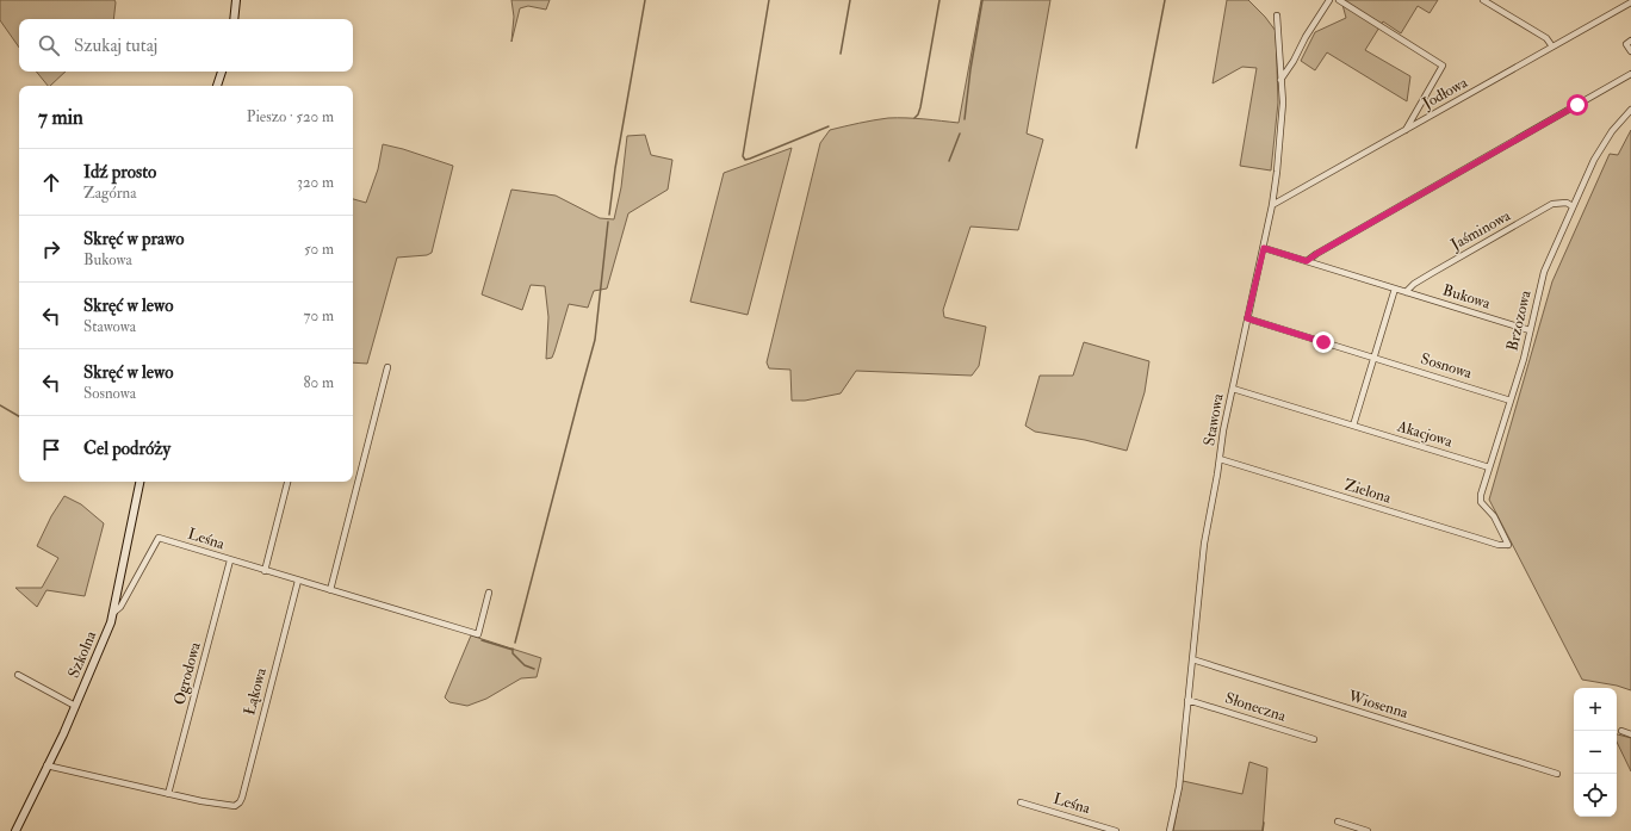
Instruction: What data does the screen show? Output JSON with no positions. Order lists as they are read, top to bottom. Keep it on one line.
{"streets":{"street":["Jodłowa","Jaśminowa","Bukowa","Brzozowa","Sosnowa","Stawowa","Akacjowa","Zielona","Leśna","Szkolna","Ogrodowa","Łąkowa","Wiosenna","Słoneczna"]},"crossings":[["Jodłowa","Stawowa"],["Jaśminowa","Bukowa"],["Jaśminowa","Brzozowa"],["Bukowa","Brzozowa"],["Bukowa","Stawowa"],["Brzozowa","Sosnowa"],["Brzozowa","Akacjowa"],["Brzozowa","Zielona"],["Sosnowa","Stawowa"],["Stawowa","Akacjowa"],["Stawowa","Zielona"],["Stawowa","Wiosenna"],["Stawowa","Słoneczna"],["Leśna","Szkolna"],["Leśna","Ogrodowa"],["Leśna","Łąkowa"],["Ogrodowa","Łąkowa"]],"page":{"search":"Szukaj tutaj","heading":["7 min","Pieszo · 520 m"],"list":[["Idź prosto","Zagórna","320 m"],["Skręć w prawo","Bukowa","50 m"],["Skręć w lewo","Stawowa","70 m"],["Skręć w lewo","Sosnowa","80 m"],"Cel podróży"],"map_buttons":["+","−"]}}
